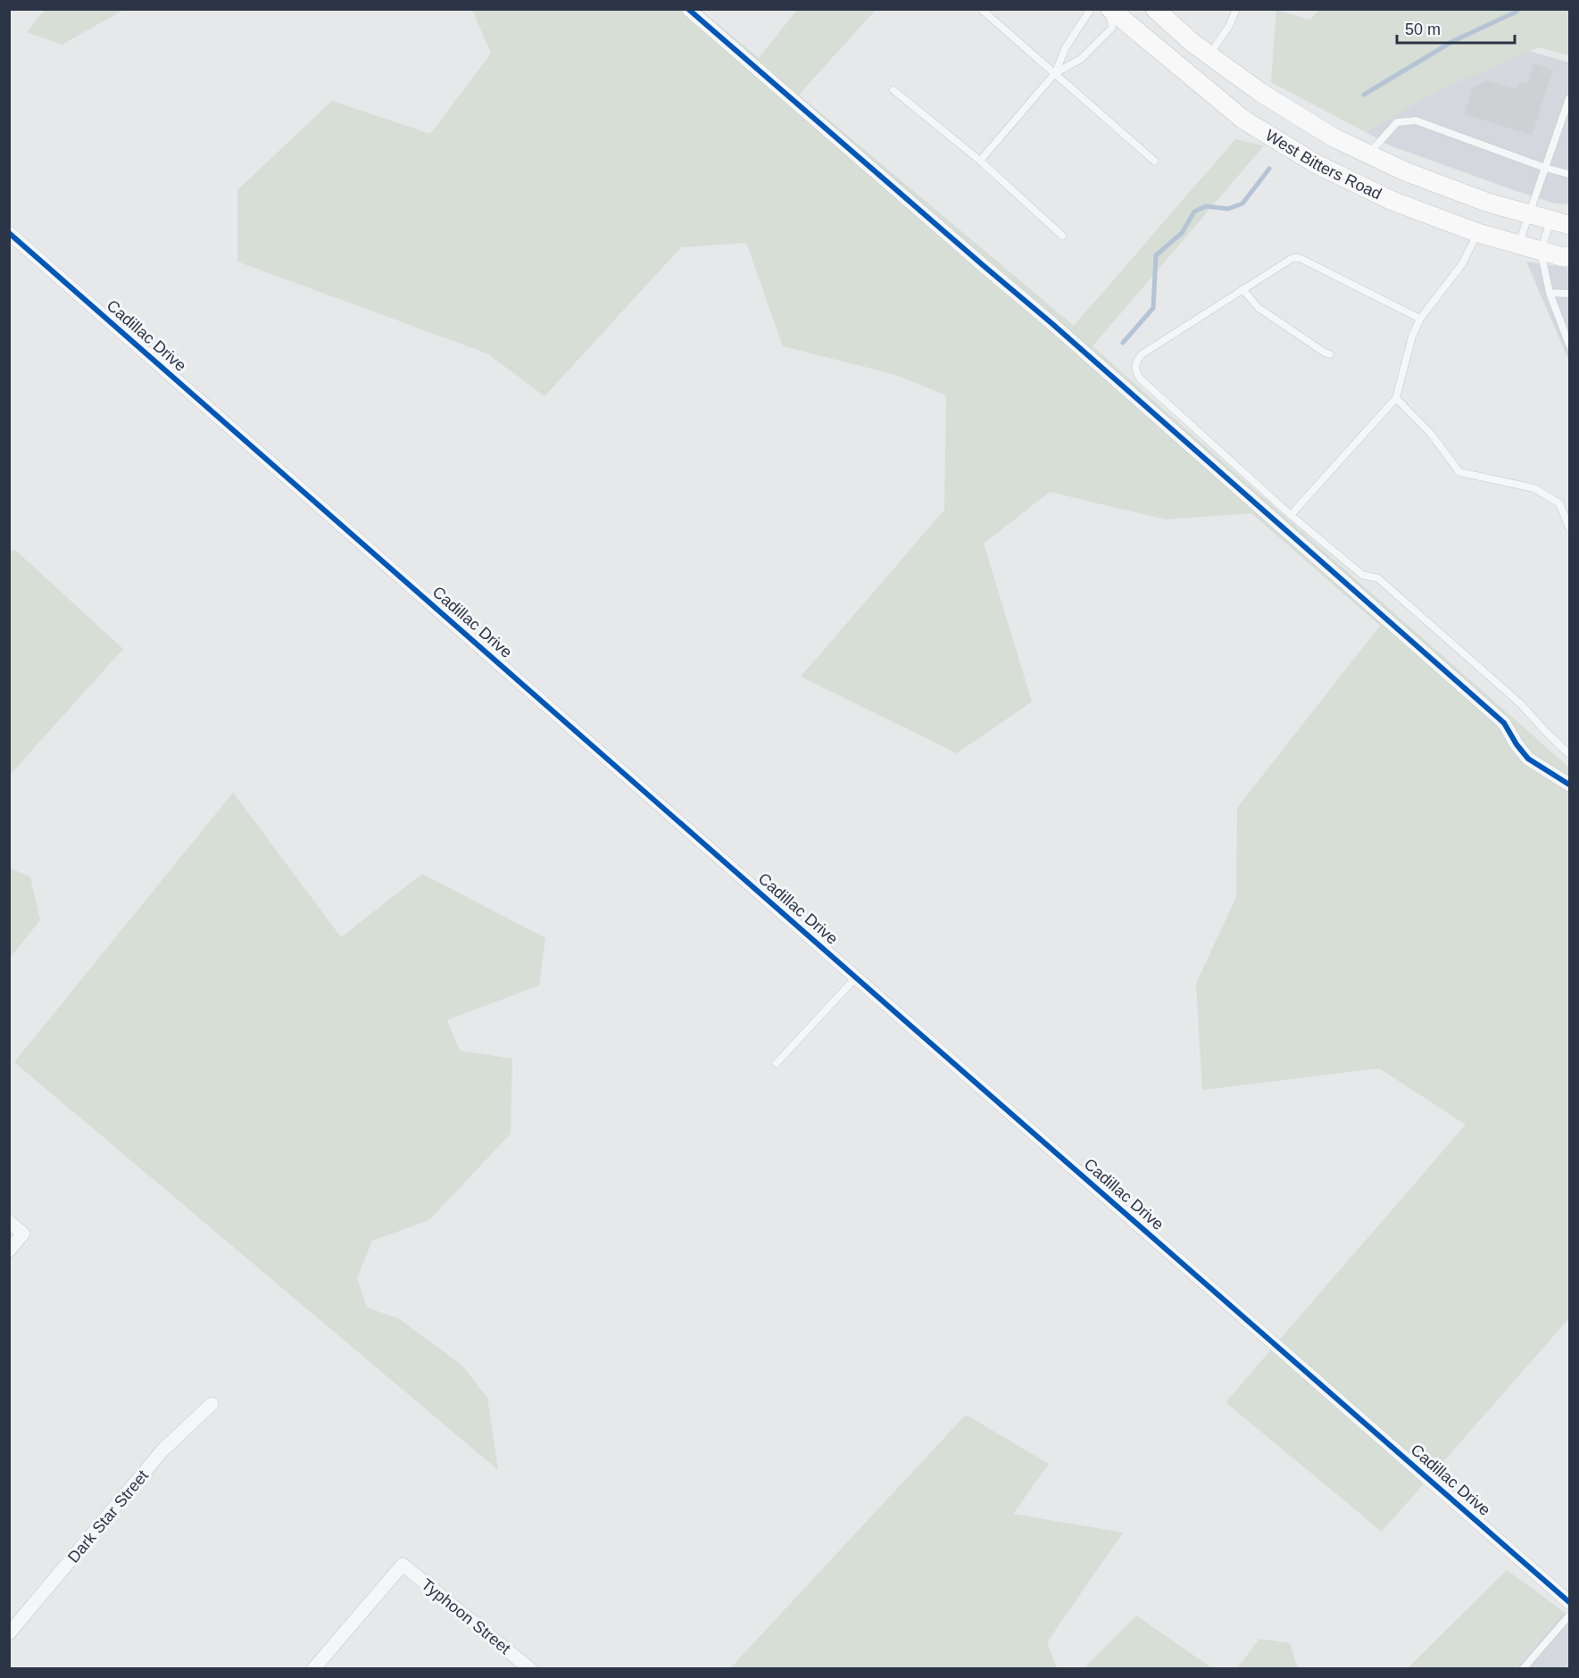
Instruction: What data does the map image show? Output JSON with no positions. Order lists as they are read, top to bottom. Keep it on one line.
{"streets":{"main road":["West Bitters Road"],"street":["Cadillac Drive","Dark Star Street","Typhoon Street"]},"scale_bar":"50 m"}
